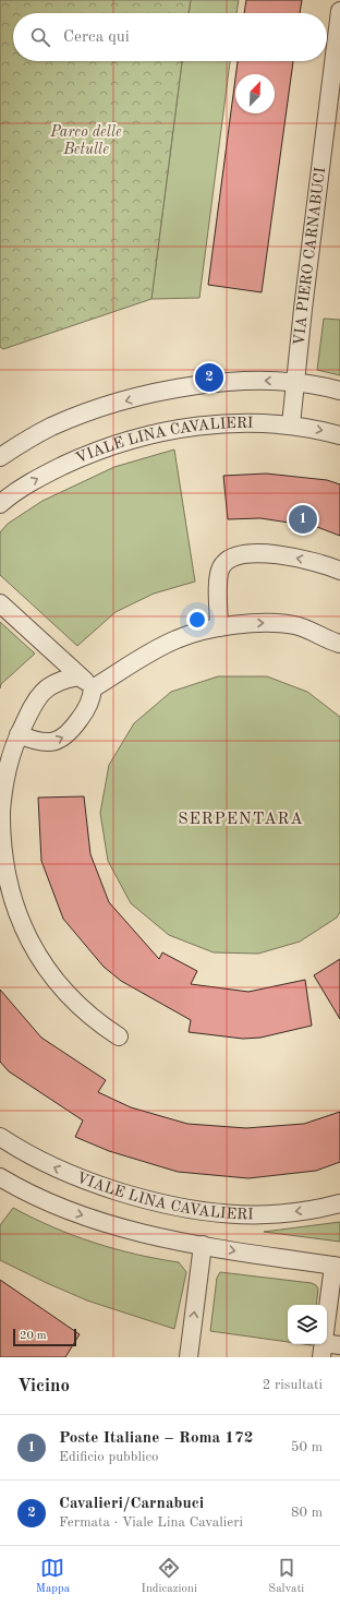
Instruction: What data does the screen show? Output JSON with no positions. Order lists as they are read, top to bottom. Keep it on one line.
{"streets":{"street":["VIA PIERO CARNABUCI","VIALE LINA CAVALIERI"]},"crossings":[["VIA PIERO CARNABUCI","VIALE LINA CAVALIERI"]],"districts":["SERPENTARA"],"parks":["Parco delle Betulle"],"scale_bar":"20 m","north":"top right","page":{"search":"Cerca qui","pins":["2","1"],"scale":"20 m","heading":["Vicino","2 risultati"],"list":[{"mark":"1","name":"Poste Italiane – Roma 172","note":"Edificio pubblico","value":"50 m"},{"mark":"2","name":"Cavalieri/Carnabuci","note":"Fermata · Viale Lina Cavalieri","value":"80 m"}],"nav":["Mappa","Indicazioni","Salvati"]}}
